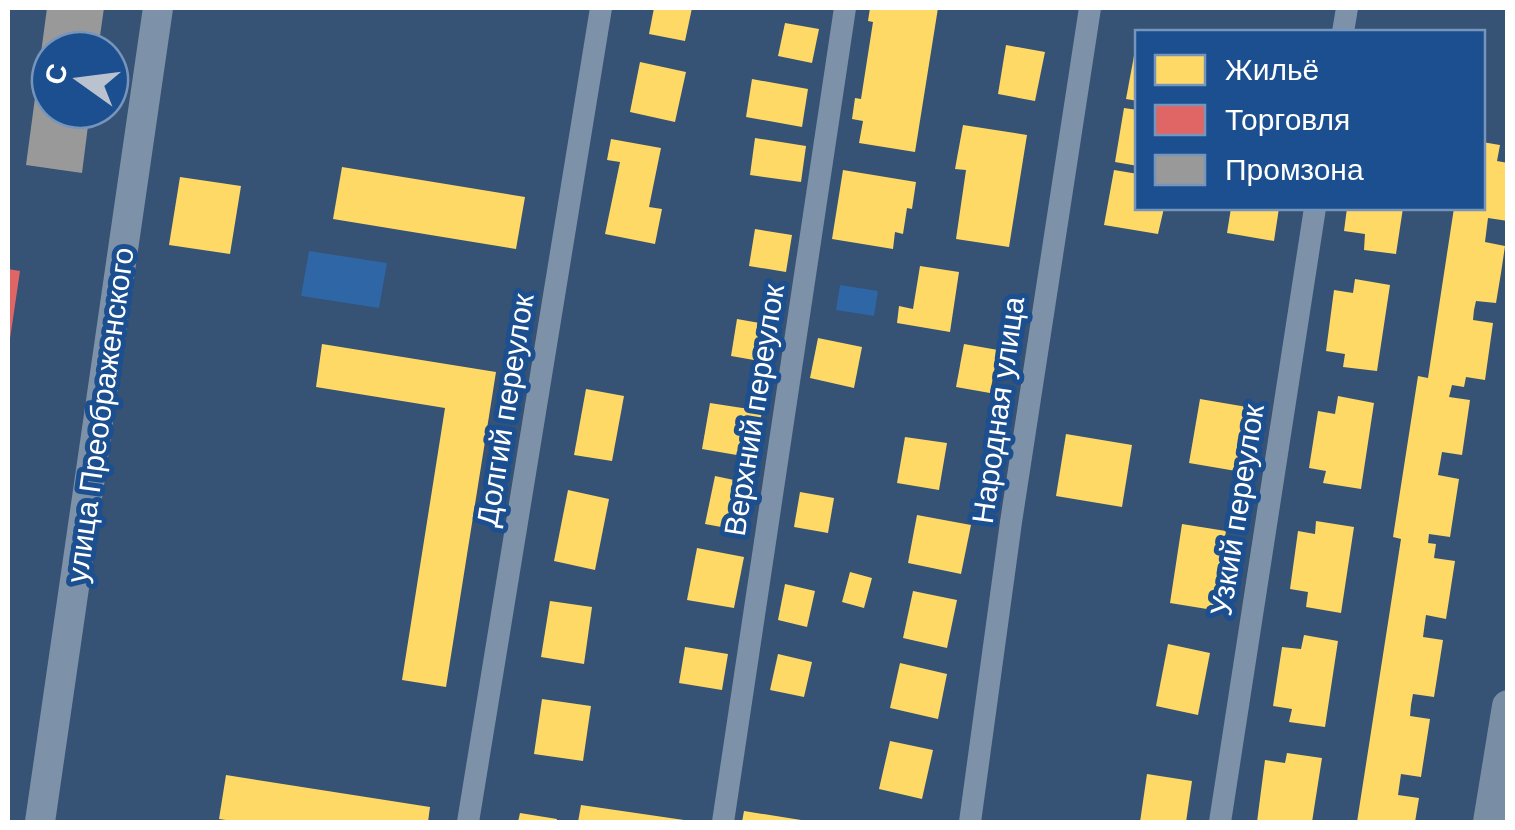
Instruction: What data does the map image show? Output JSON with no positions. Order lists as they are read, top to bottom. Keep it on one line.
{"streets":{"street":["Долгий переулок","Верхний переулок","Народная улица","улица Преображенского","Узкий переулок"]},"legend":["Жильё","Торговля","Промзона"],"north":"left"}
